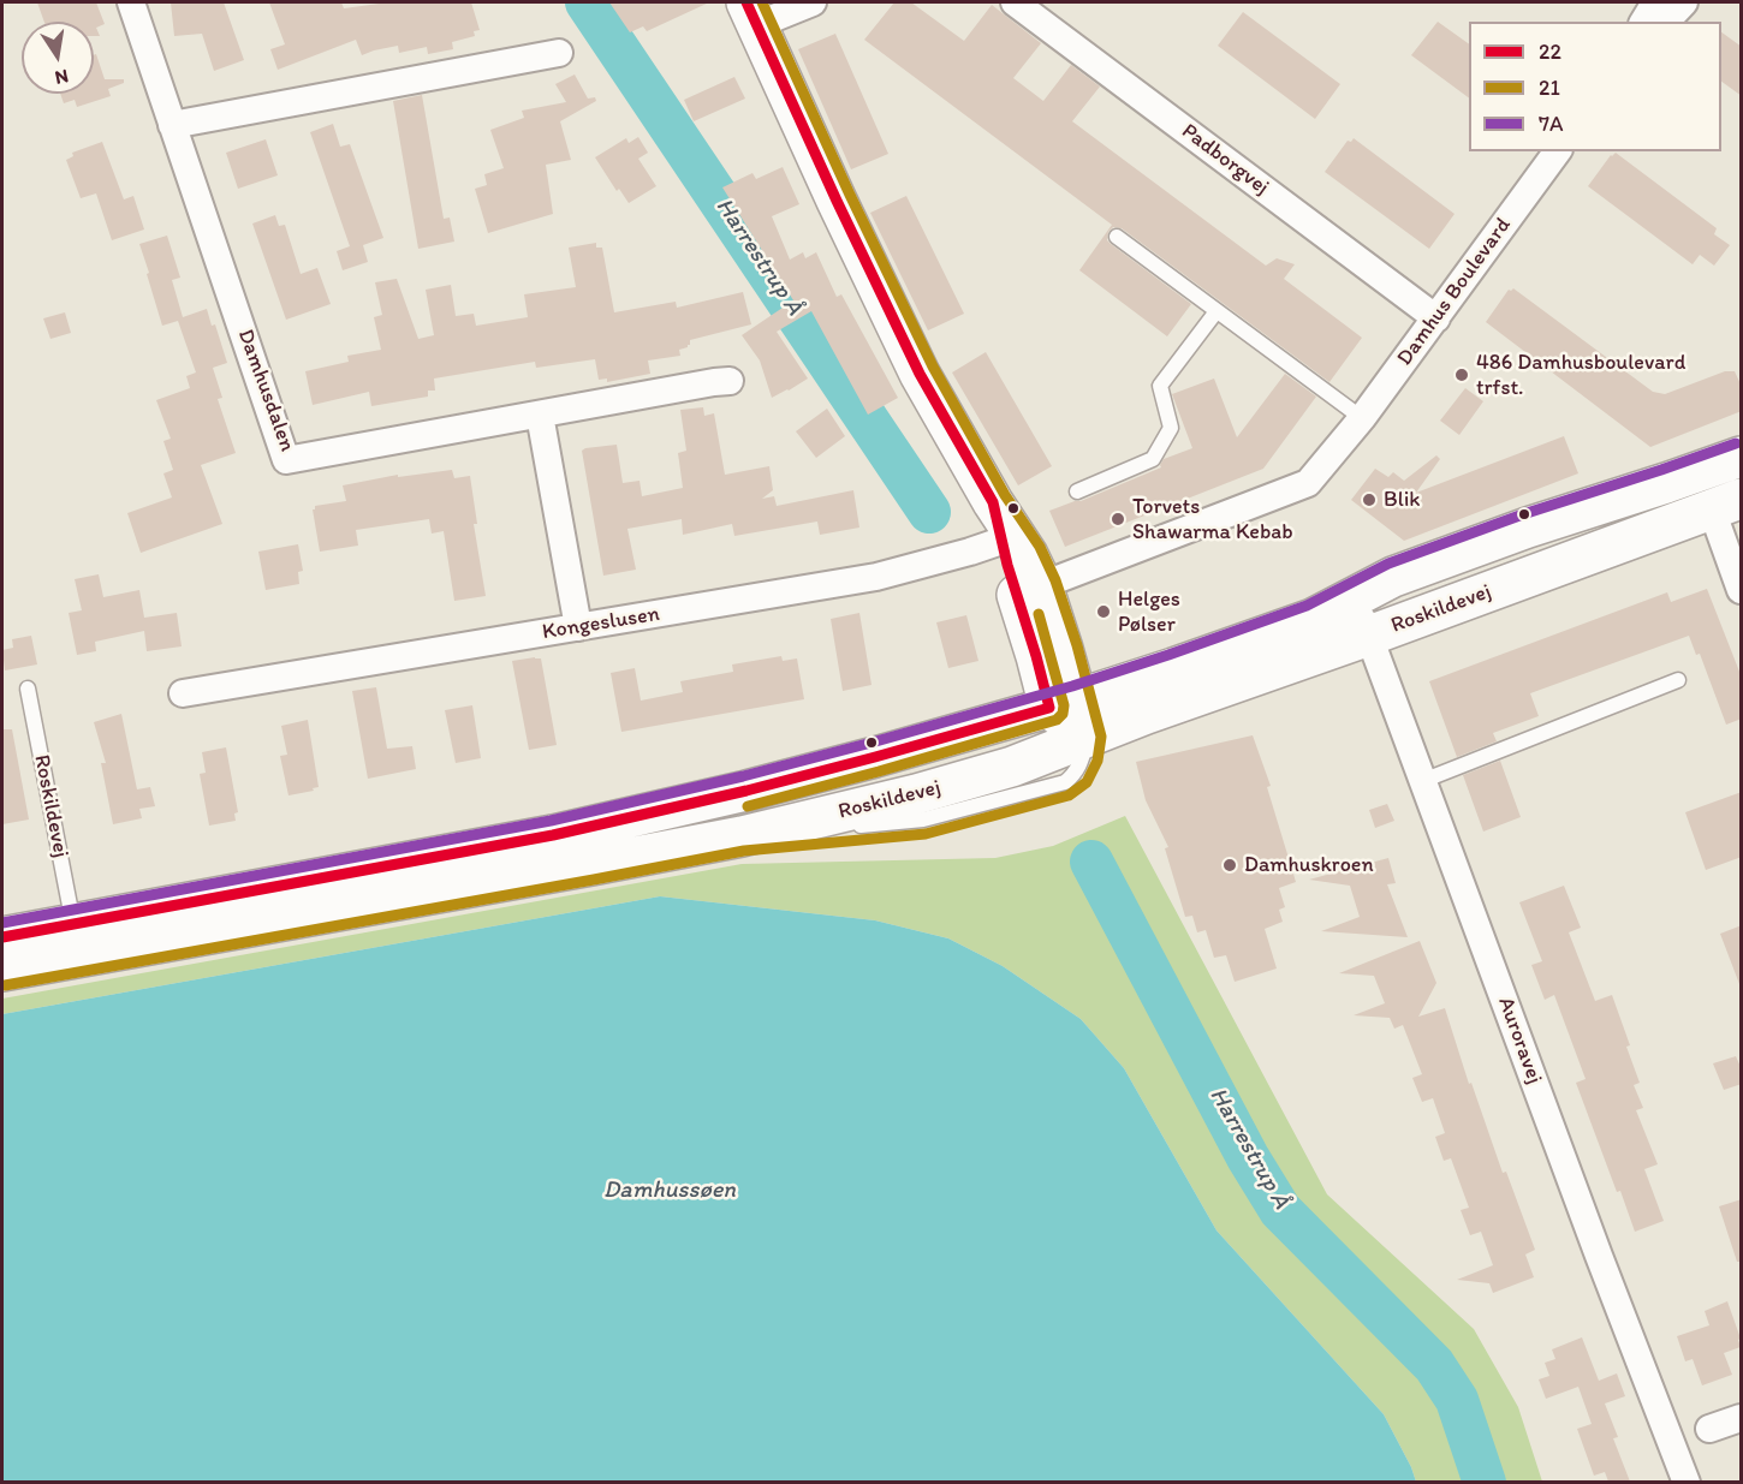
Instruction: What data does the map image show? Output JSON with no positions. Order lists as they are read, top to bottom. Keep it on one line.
{"streets":{"main road":["Roskildevej"],"street":["Padborgvej","Damhus Boulevard","Damhusdalen","Kongeslusen","Auroravej"]},"crossings":[["Padborgvej","Damhus Boulevard"],["Roskildevej","Auroravej"]],"water":["Harrestrup Å","Damhussøen"],"places":["486 Damhusboulevard trfst.","Blik","Torvets Shawarma Kebab","Helges Pølser","Damhuskroen"],"lines":["transit line 22","transit line 21","transit line 7A"],"legend":["22","21","7A"],"north":"bottom"}
